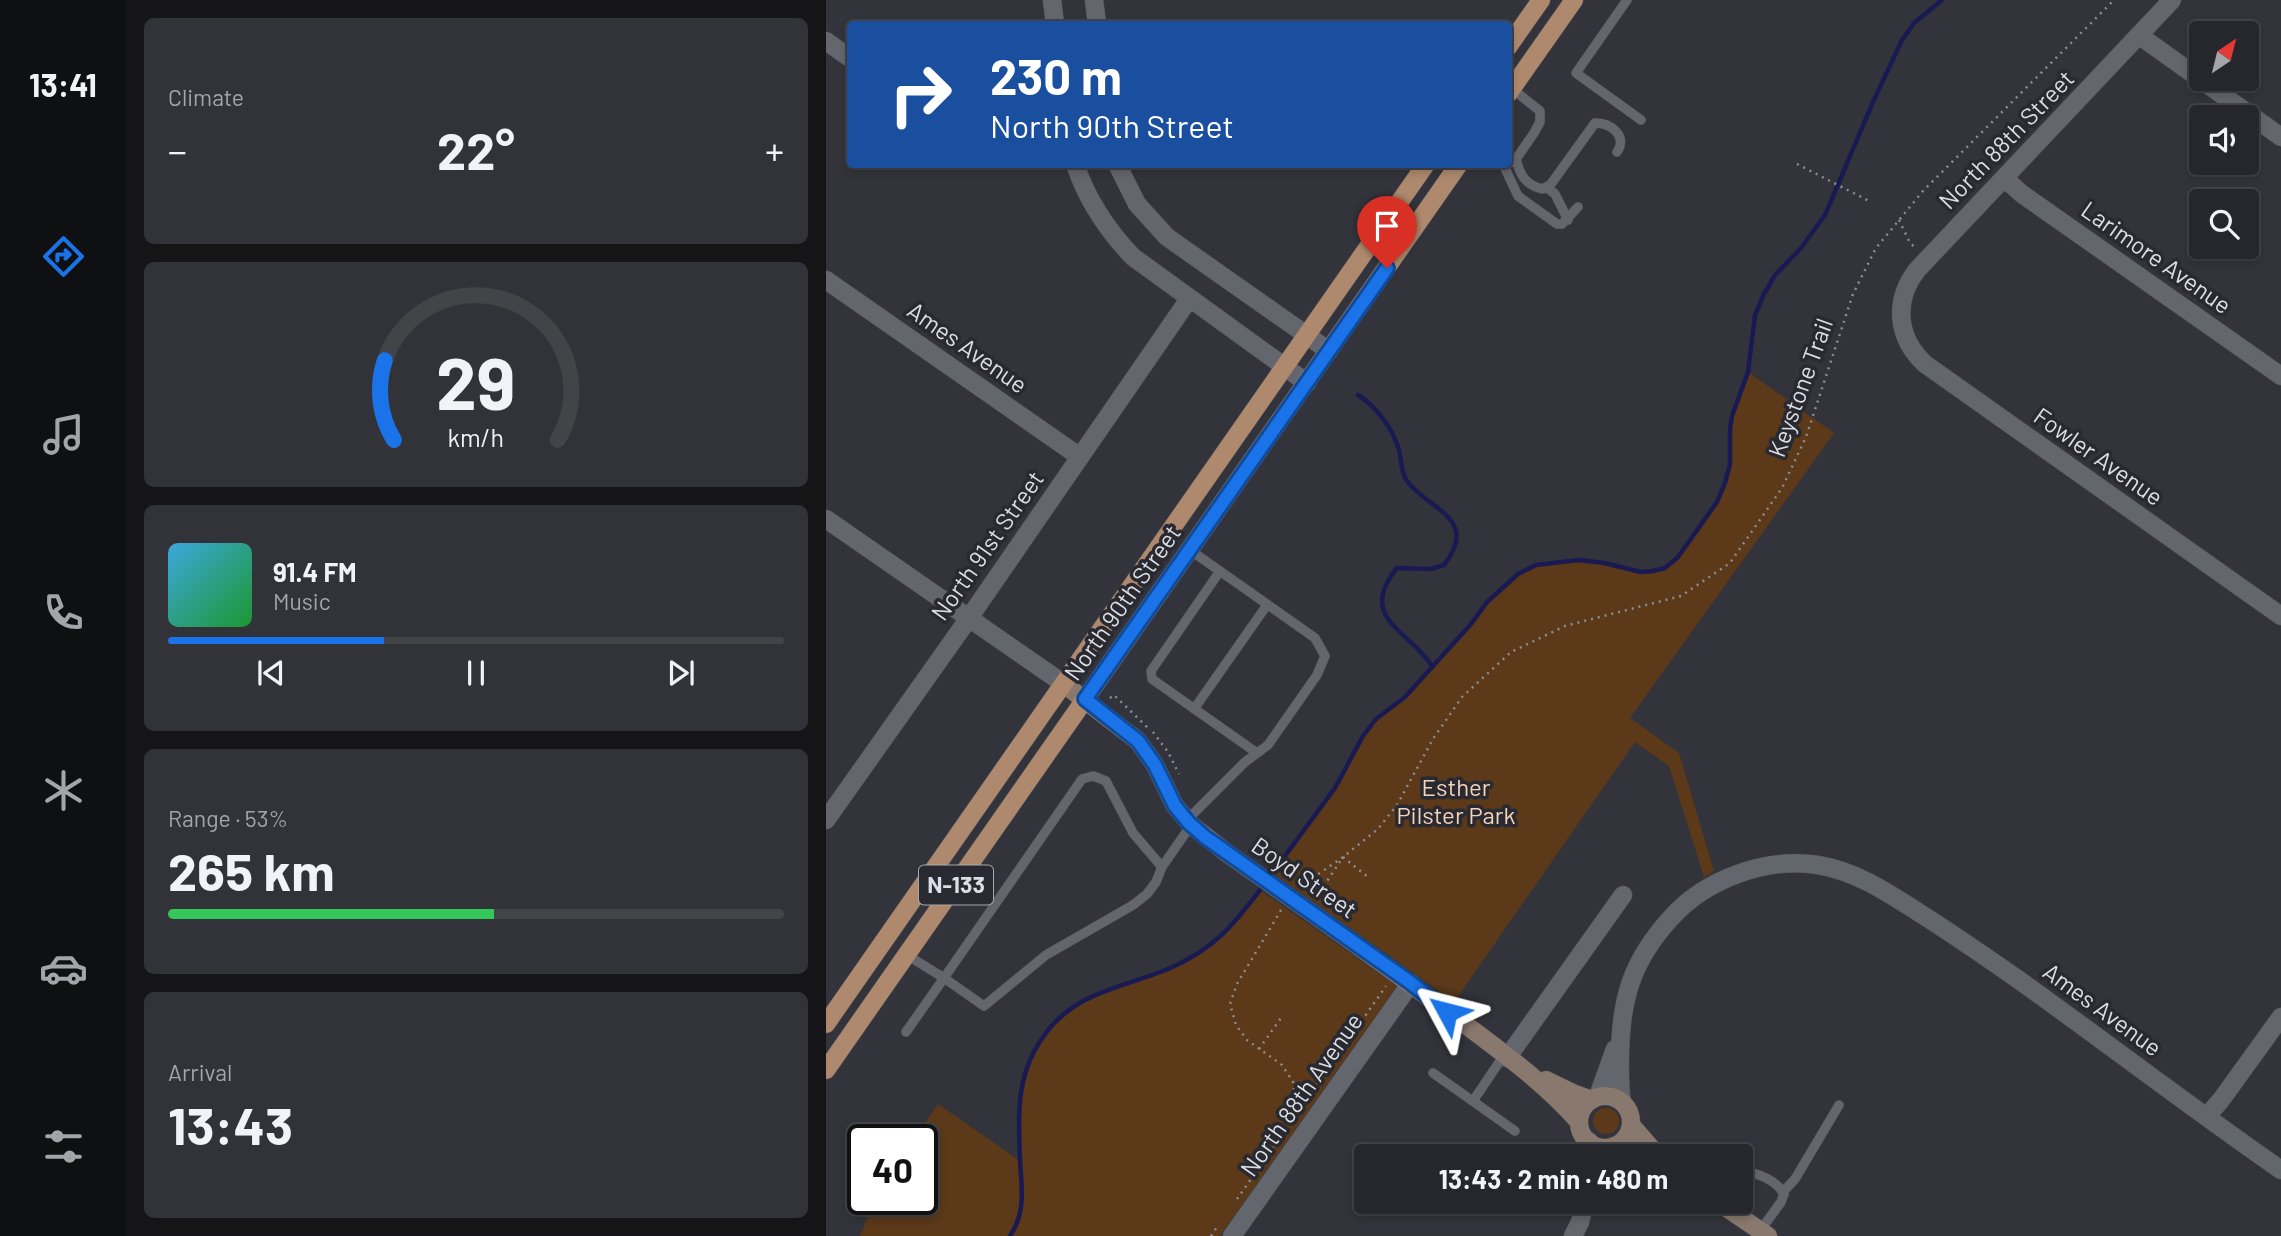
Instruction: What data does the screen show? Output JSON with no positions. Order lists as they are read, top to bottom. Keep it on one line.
{"streets":{"main road":["North 90th Street","N-133"],"street":["North 88th Street","Larimore Avenue","Ames Avenue","Fowler Avenue","North 91st Street","Boyd Street","North 88th Avenue"],"path":["Keystone Trail"]},"crossings":[["North 88th Street","Larimore Avenue"],["North 88th Street","Fowler Avenue"],["Ames Avenue","North 91st Street"],["Keystone Trail","Boyd Street"],["North 90th Street","Boyd Street"],["Boyd Street","North 88th Avenue"]],"parks":["Esther Pilster Park"],"north":"top right","page":{"tabs":"13:41","tile":["Climate",["Range · 53%","265 km"],["Arrival","13:43"]],"turn":["230 m","North 90th Street"],"heat":["−","22°","+"],"song":["91.4 FM","Music"],"limit":"40","trip":"13:43 · 2 min · 480 m","gauge":["29","km/h"]}}
